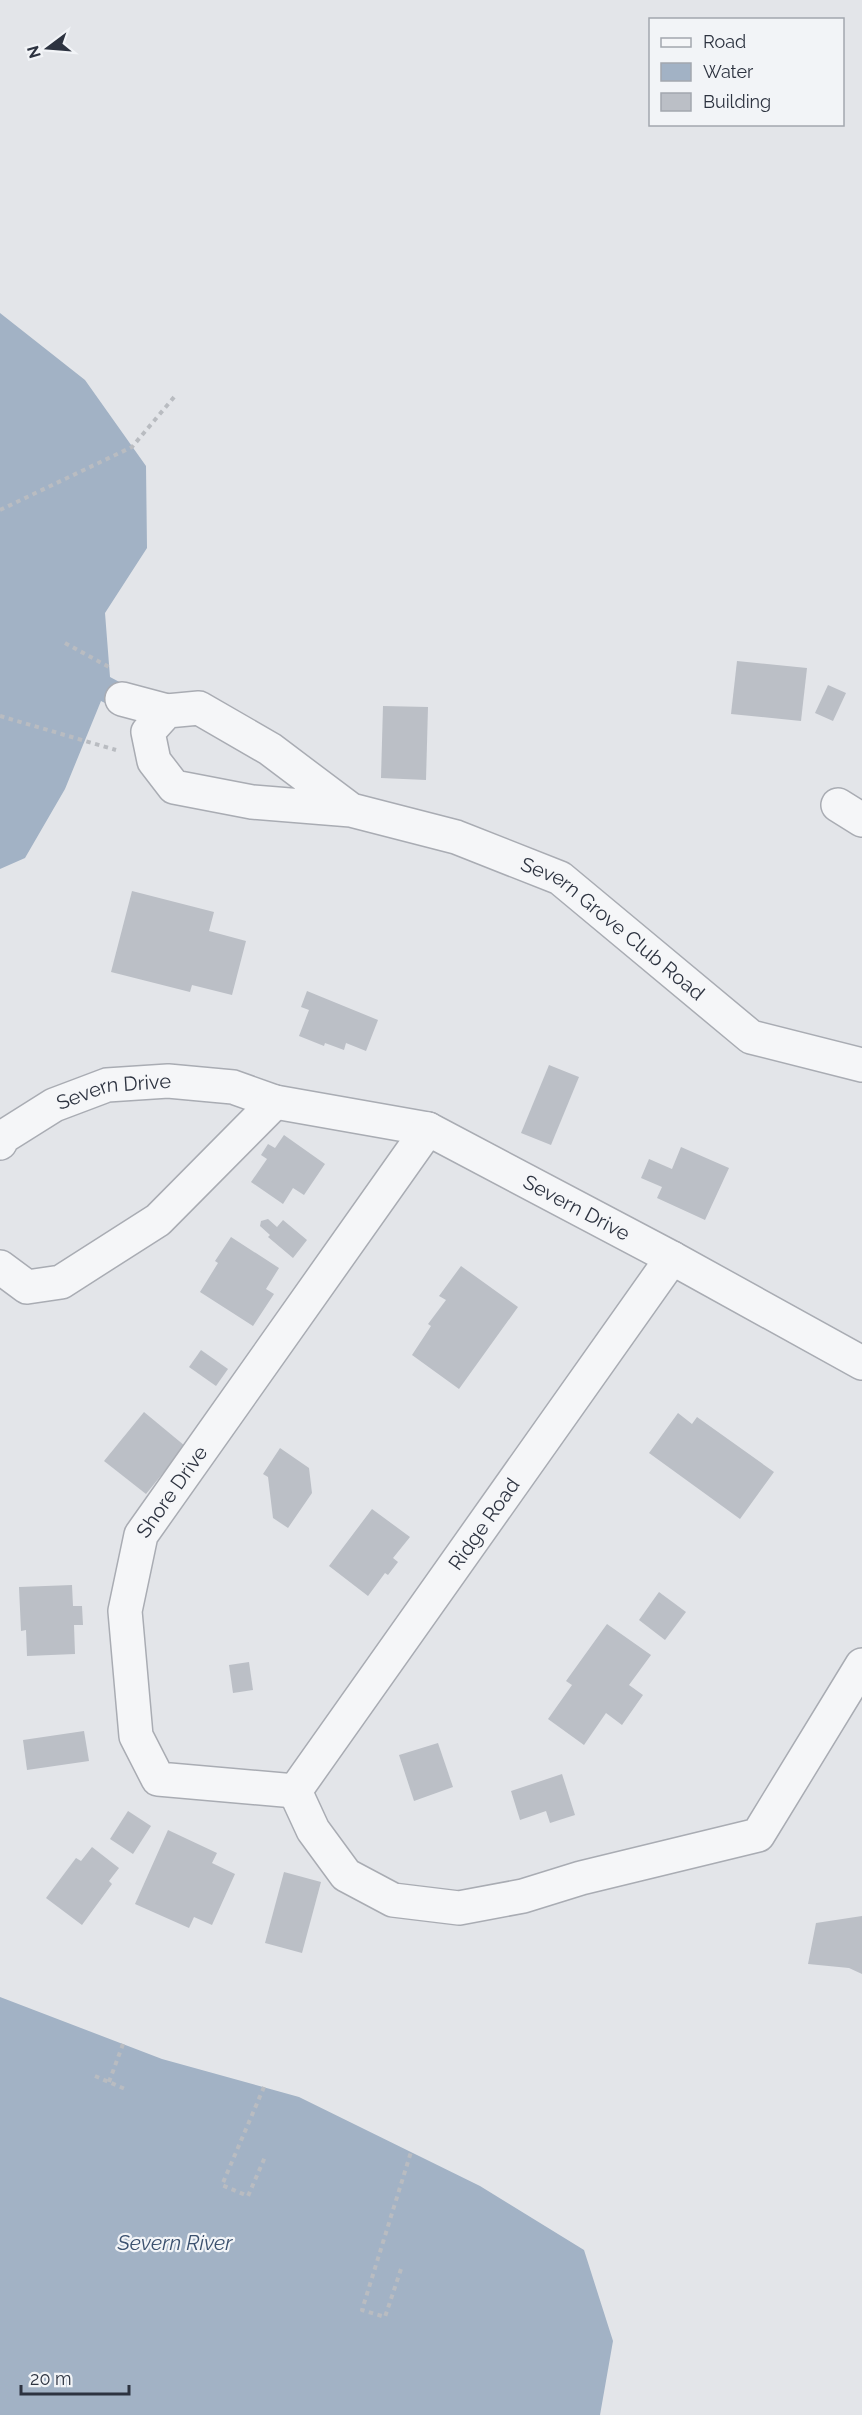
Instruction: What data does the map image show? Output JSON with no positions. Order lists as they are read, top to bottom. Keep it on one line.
{"streets":{"street":["Severn Grove Club Road","Severn Drive","Shore Drive","Ridge Road"]},"crossings":[["Severn Drive","Shore Drive"],["Severn Drive","Ridge Road"],["Shore Drive","Ridge Road"]],"water":["Severn River"],"legend":["Road","Water","Building"],"scale_bar":"20 m","north":"left"}
